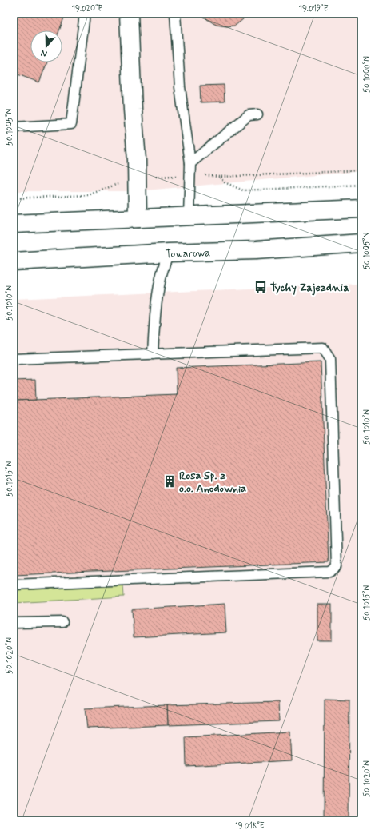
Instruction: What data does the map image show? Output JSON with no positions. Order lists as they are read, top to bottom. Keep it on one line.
{"streets":{"street":["Towarowa"]},"places":{"bus stop":["Tychy Zajezdnia"],"building":["Rosa Sp. z o.o. Anodownia"]},"north":"bottom","coordinates":["19.020°E","19.019°E","50.1000°N","50.1005°N","50.1010°N","50.1015°N","50.1020°N","19.018°E"]}
